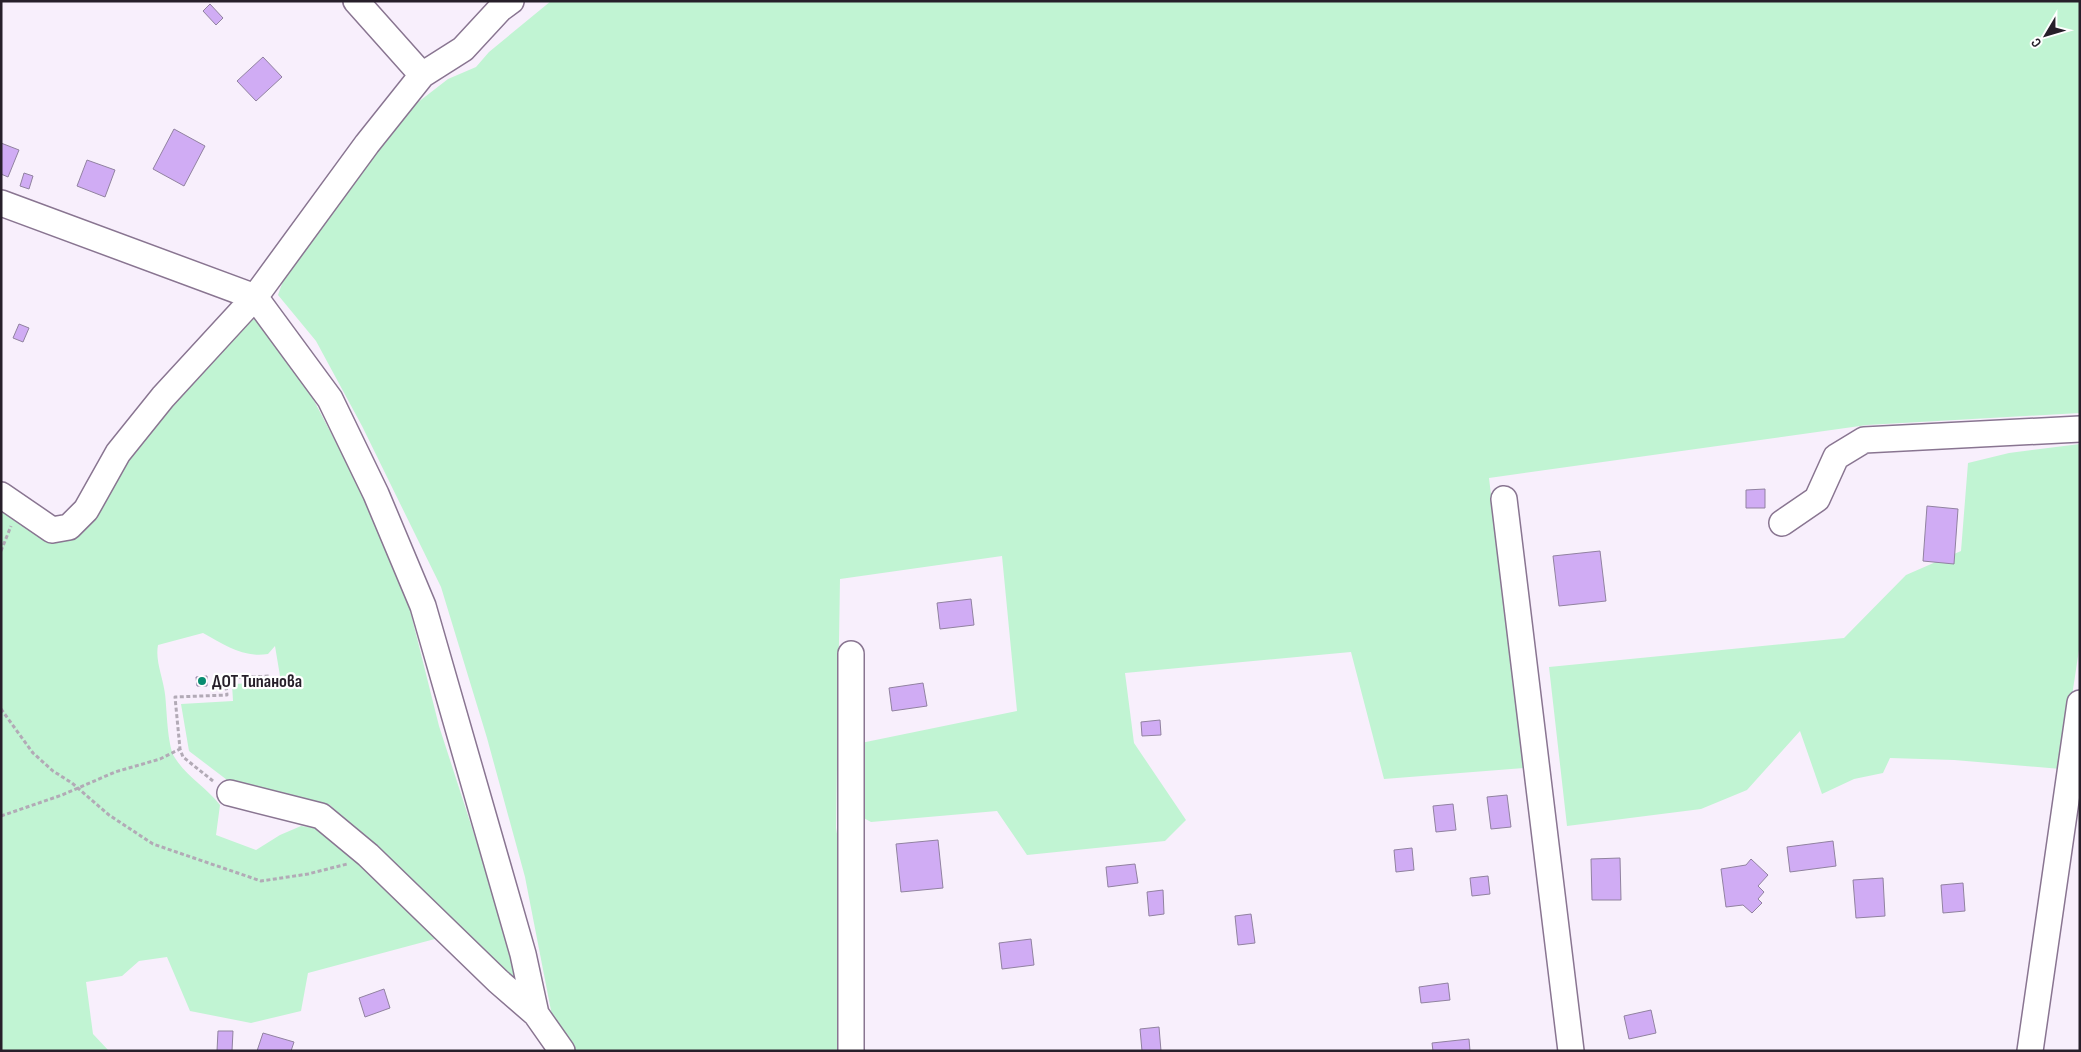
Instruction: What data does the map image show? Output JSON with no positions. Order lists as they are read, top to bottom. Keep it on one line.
{"places":["ДОТ Типанова"],"north":"bottom left"}
